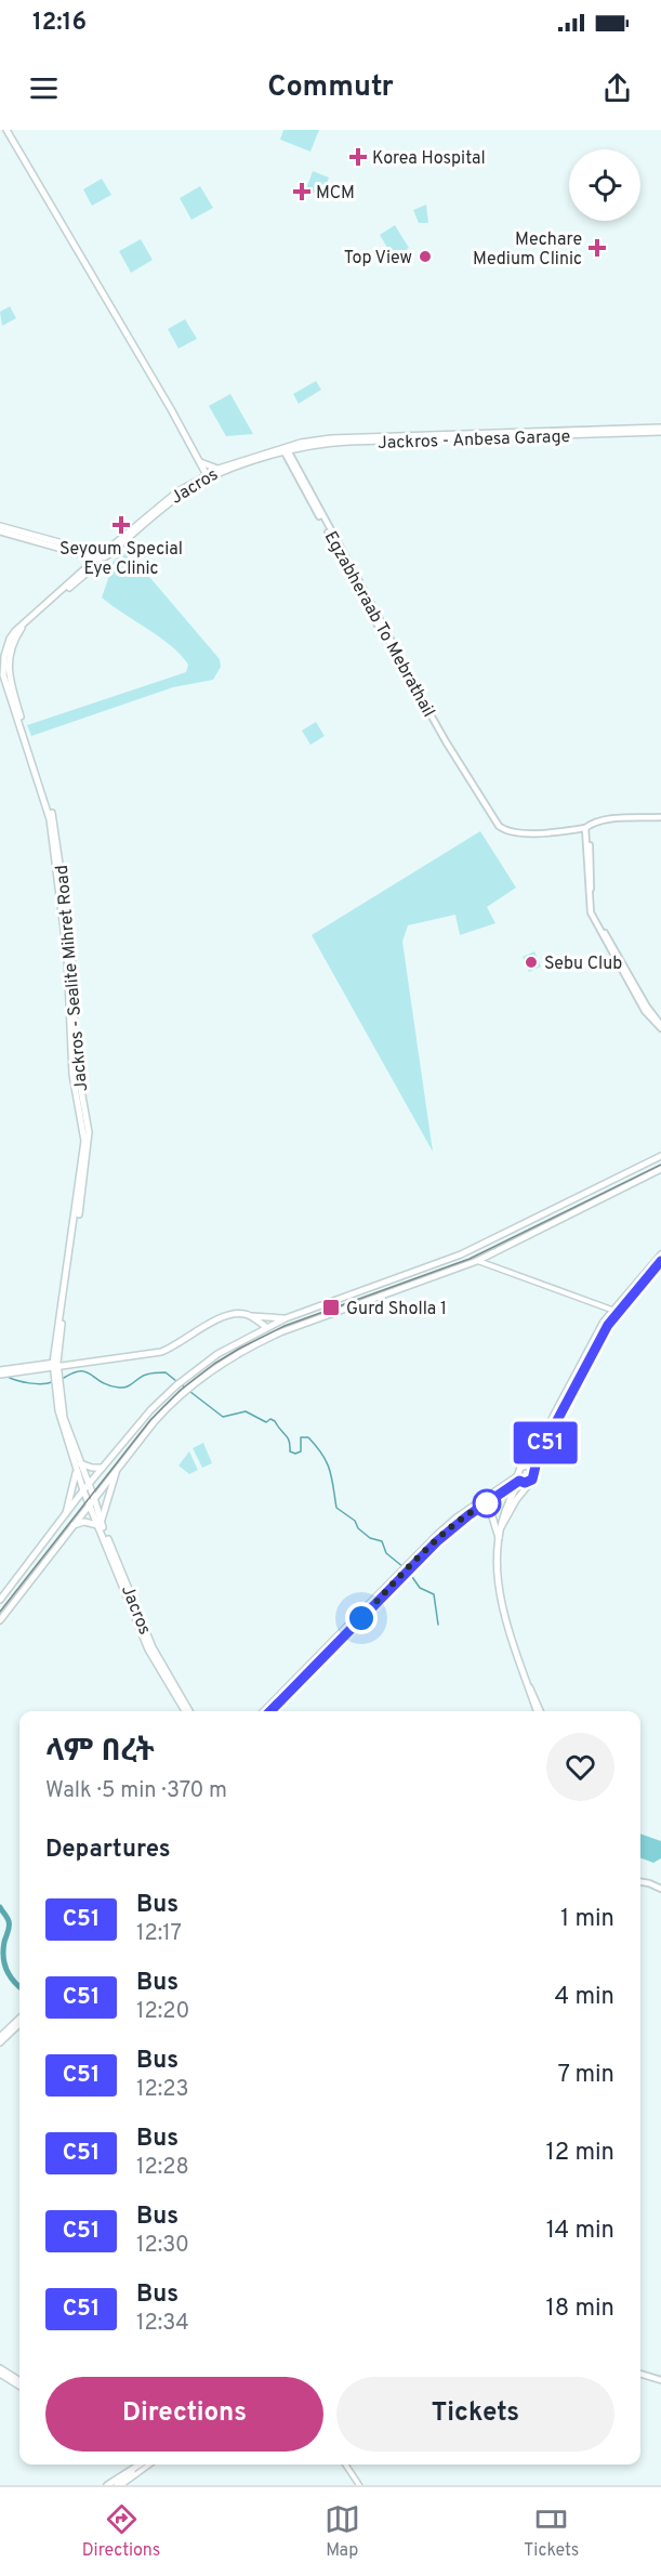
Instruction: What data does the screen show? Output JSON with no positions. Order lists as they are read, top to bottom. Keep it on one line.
{"streets":{"main road":["Jackros - Anbesa Garage","Jacros","Egzabheraab To Mebrathail","Jackros - Sealite Mihret Road"]},"crossings":[["Jackros - Anbesa Garage","Jacros"],["Jackros - Anbesa Garage","Egzabheraab To Mebrathail"],["Jacros","Egzabheraab To Mebrathail"],["Jacros","Jackros - Sealite Mihret Road"]],"places":{"health":["Korea Hospital","MCM","Mechare Medium Clinic","Seyoum Special Eye Clinic"],"other":["Top View","Sebu Club"],"transit":["Gurd Sholla 1"]},"lines":["bus line C51"],"page":{"status":"12:16","header":"Commutr","on_map":"C51","heading":[["ላም በረት","Walk · 5 min · 370 m"],"Departures"],"list":[{"mark":"C51","name":"Bus","note":"12:17","value":"1 min"},{"mark":"C51","name":"Bus","note":"12:20","value":"4 min"},{"mark":"C51","name":"Bus","note":"12:23","value":"7 min"},{"mark":"C51","name":"Bus","note":"12:28","value":"12 min"},{"mark":"C51","name":"Bus","note":"12:30","value":"14 min"},{"mark":"C51","name":"Bus","note":"12:34","value":"18 min"}],"buttons":["Directions","Tickets"],"tabs":["Directions","Map","Tickets"]}}
